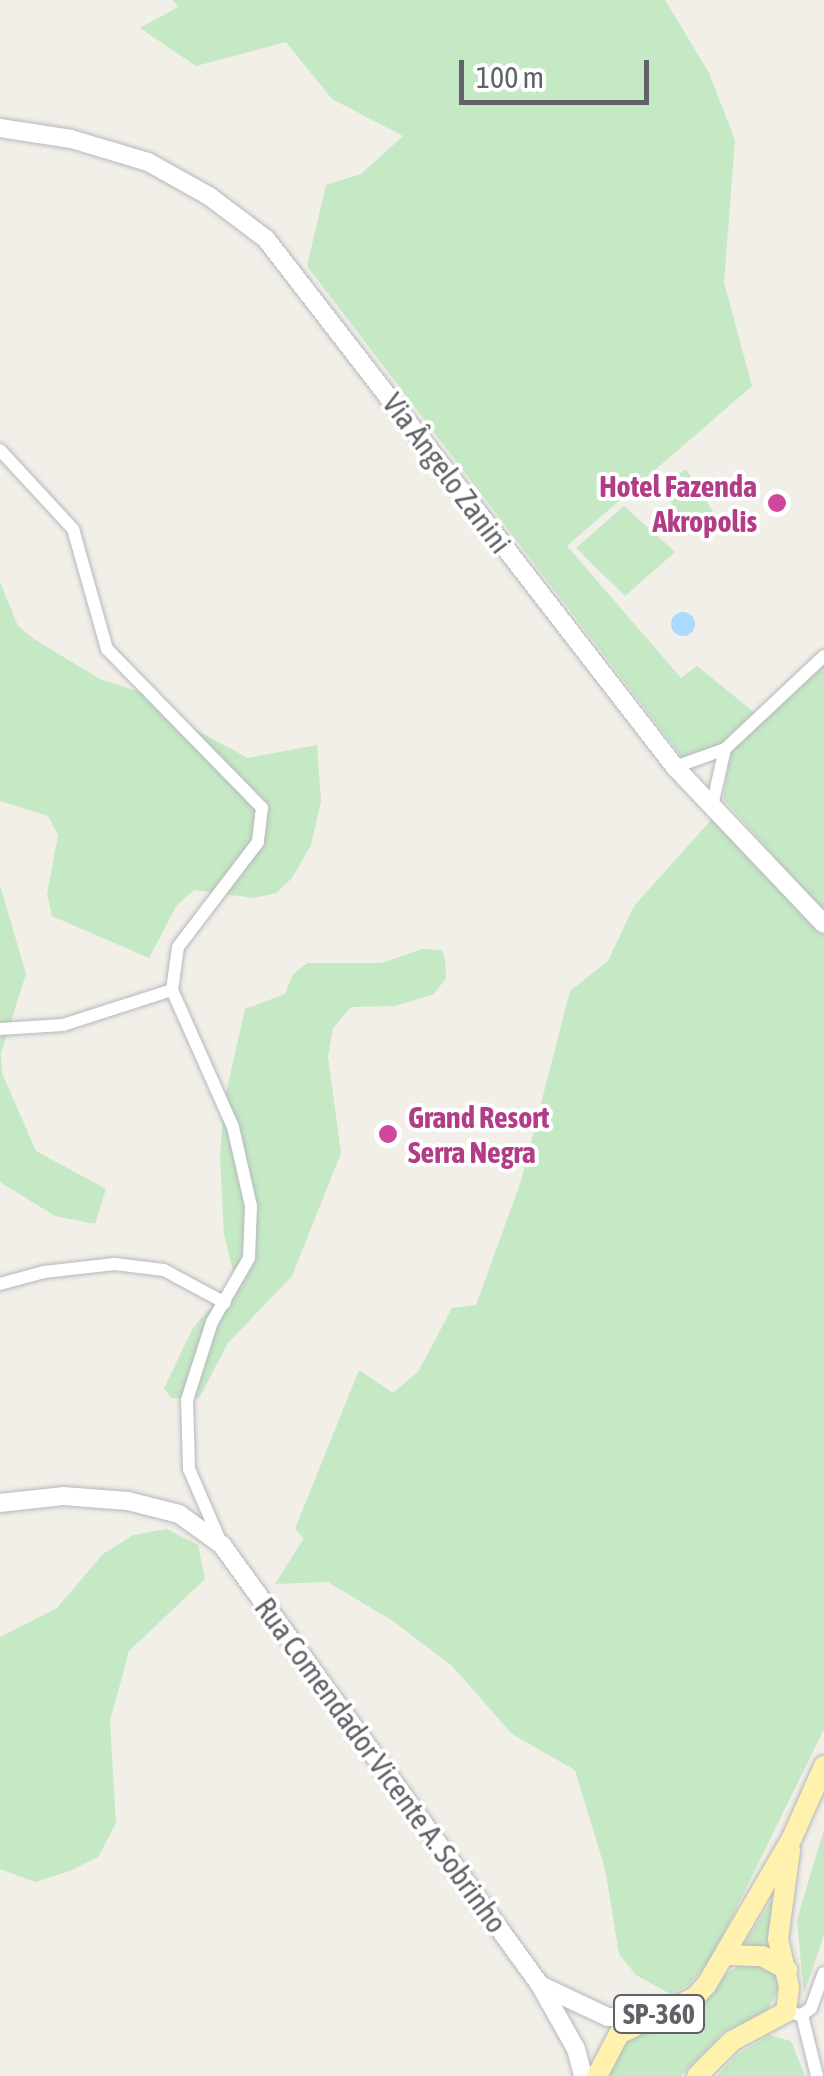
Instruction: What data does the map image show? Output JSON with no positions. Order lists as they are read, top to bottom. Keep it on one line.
{"streets":{"main road":["SP-360"],"street":["Via Ângelo Zanini","Rua Comendador Vicente A. Sobrinho"]},"places":["Hotel Fazenda Akropolis","Grand Resort Serra Negra"],"scale_bar":"100 m"}
